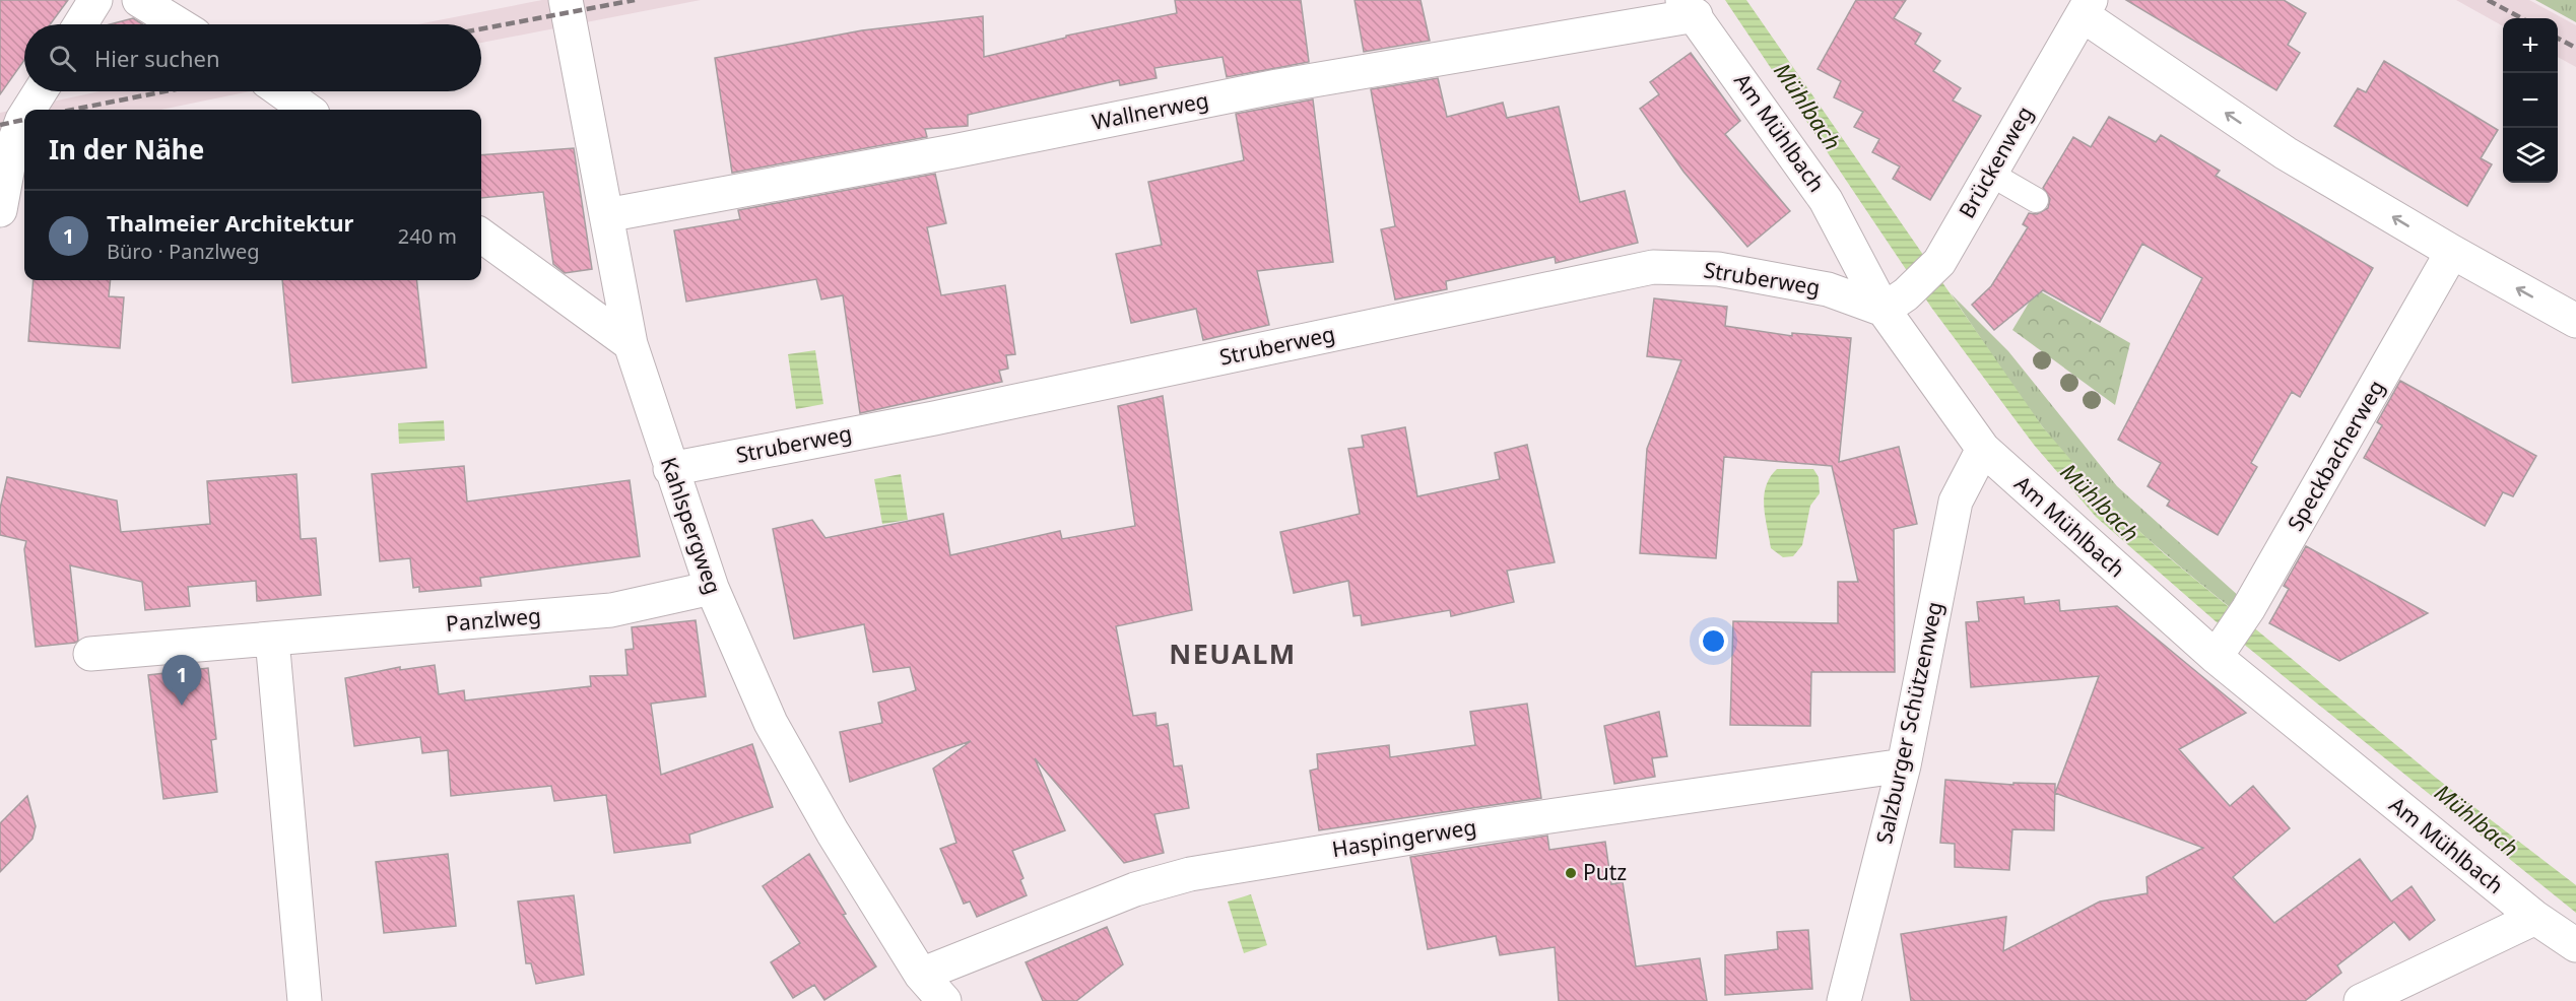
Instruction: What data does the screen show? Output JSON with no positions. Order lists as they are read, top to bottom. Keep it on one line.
{"streets":{"street":["Wallnerweg","Am Mühlbach","Brückenweg","Struberweg","Speckbacherweg","Kahlspergweg","Panzlweg","Salzburger Schützenweg","Haspingerweg"]},"crossings":[["Wallnerweg","Am Mühlbach"],["Wallnerweg","Kahlspergweg"],["Am Mühlbach","Brückenweg"],["Am Mühlbach","Struberweg"],["Am Mühlbach","Speckbacherweg"],["Am Mühlbach","Salzburger Schützenweg"],["Brückenweg","Struberweg"],["Struberweg","Kahlspergweg"],["Kahlspergweg","Panzlweg"],["Kahlspergweg","Haspingerweg"],["Salzburger Schützenweg","Haspingerweg"]],"districts":["NEUALM"],"water":["Mühlbach"],"places":["Putz"],"page":{"map_buttons":["+","−"],"search":"Hier suchen","heading":"In der Nähe","list":[{"mark":"1","name":"Thalmeier Architektur","note":"Büro · Panzlweg","value":"240 m"}],"pins":"1"}}
